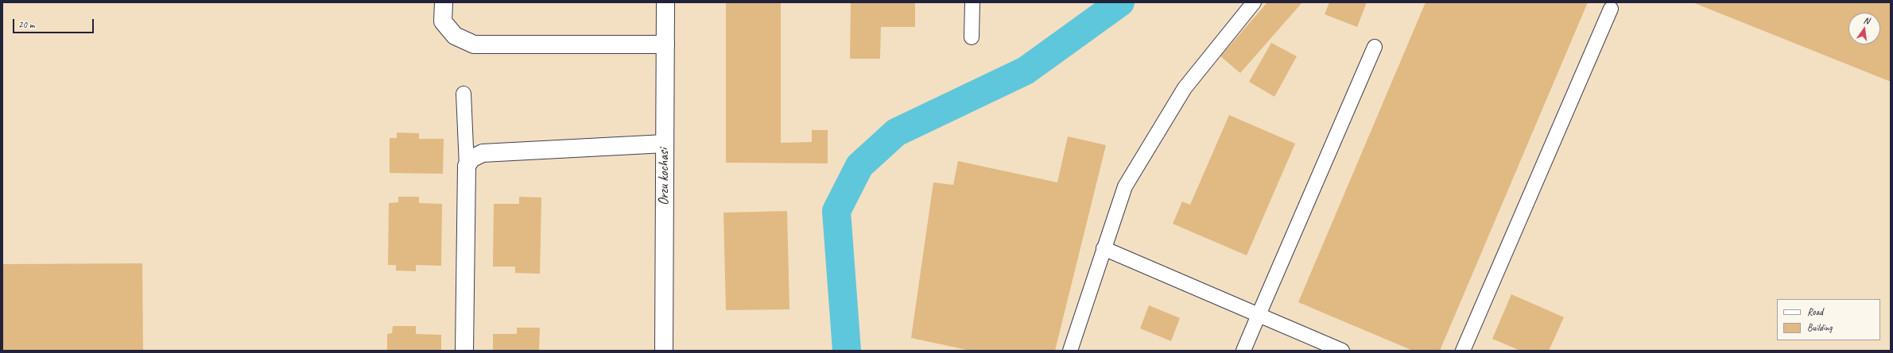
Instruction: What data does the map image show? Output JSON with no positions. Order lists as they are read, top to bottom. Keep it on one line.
{"streets":{"street":["Orzu kochasi"]},"legend":["Road","Building"],"scale_bar":"20 m","north":"top"}
